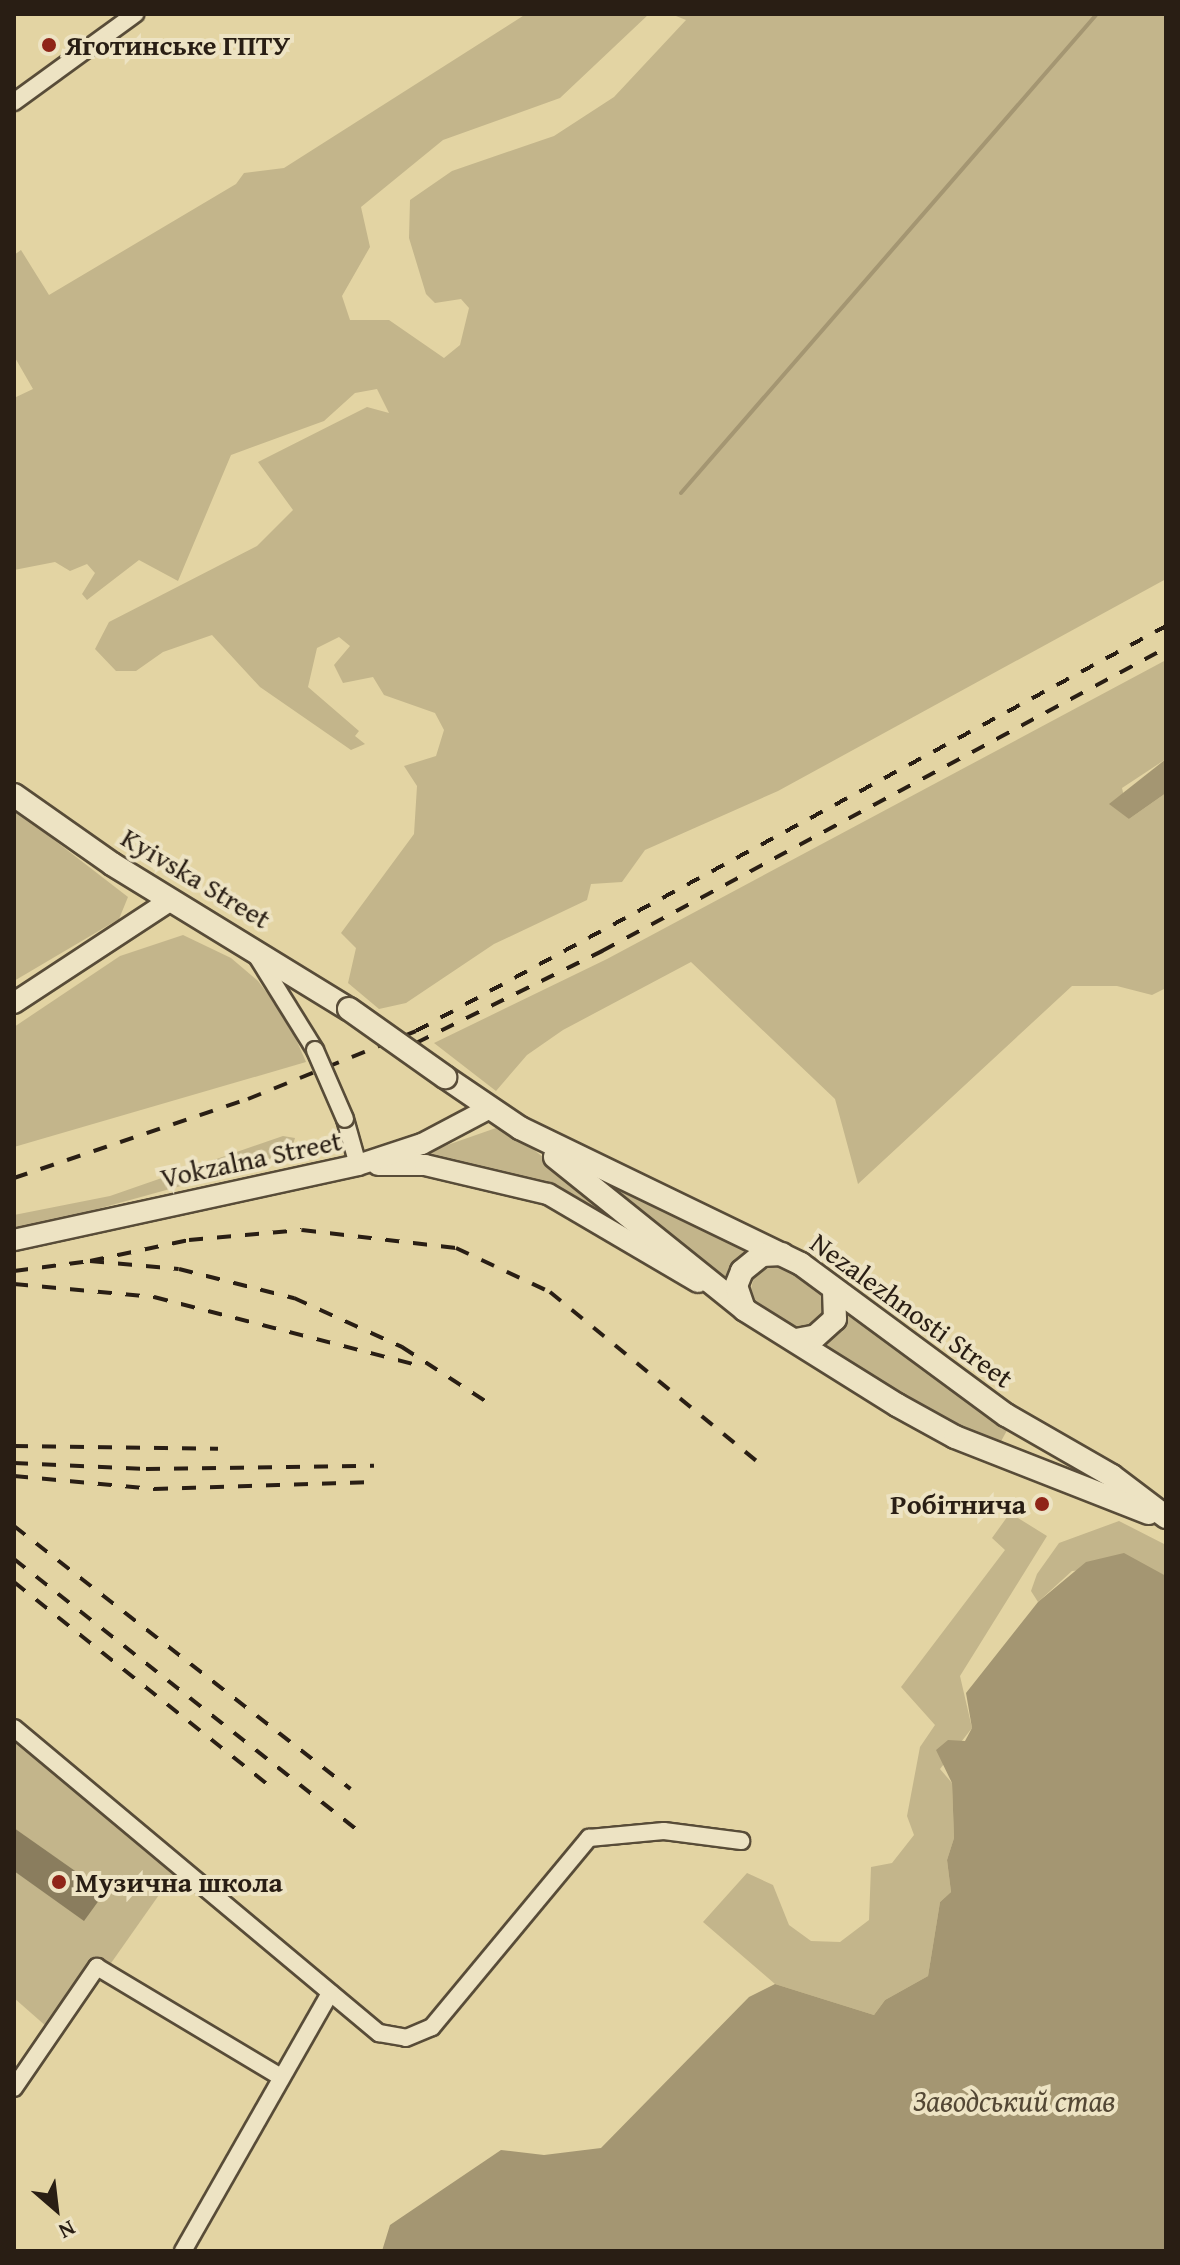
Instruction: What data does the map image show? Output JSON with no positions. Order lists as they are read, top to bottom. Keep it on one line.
{"streets":{"main road":["Kyivska Street","Nezalezhnosti Street"],"street":["Vokzalna Street"]},"crossings":[["Kyivska Street","Nezalezhnosti Street"],["Vokzalna Street","Nezalezhnosti Street"]],"water":["Заводський став"],"places":["Яготинське ГПТУ","Робітнича","Музична школа"],"north":"bottom right"}
